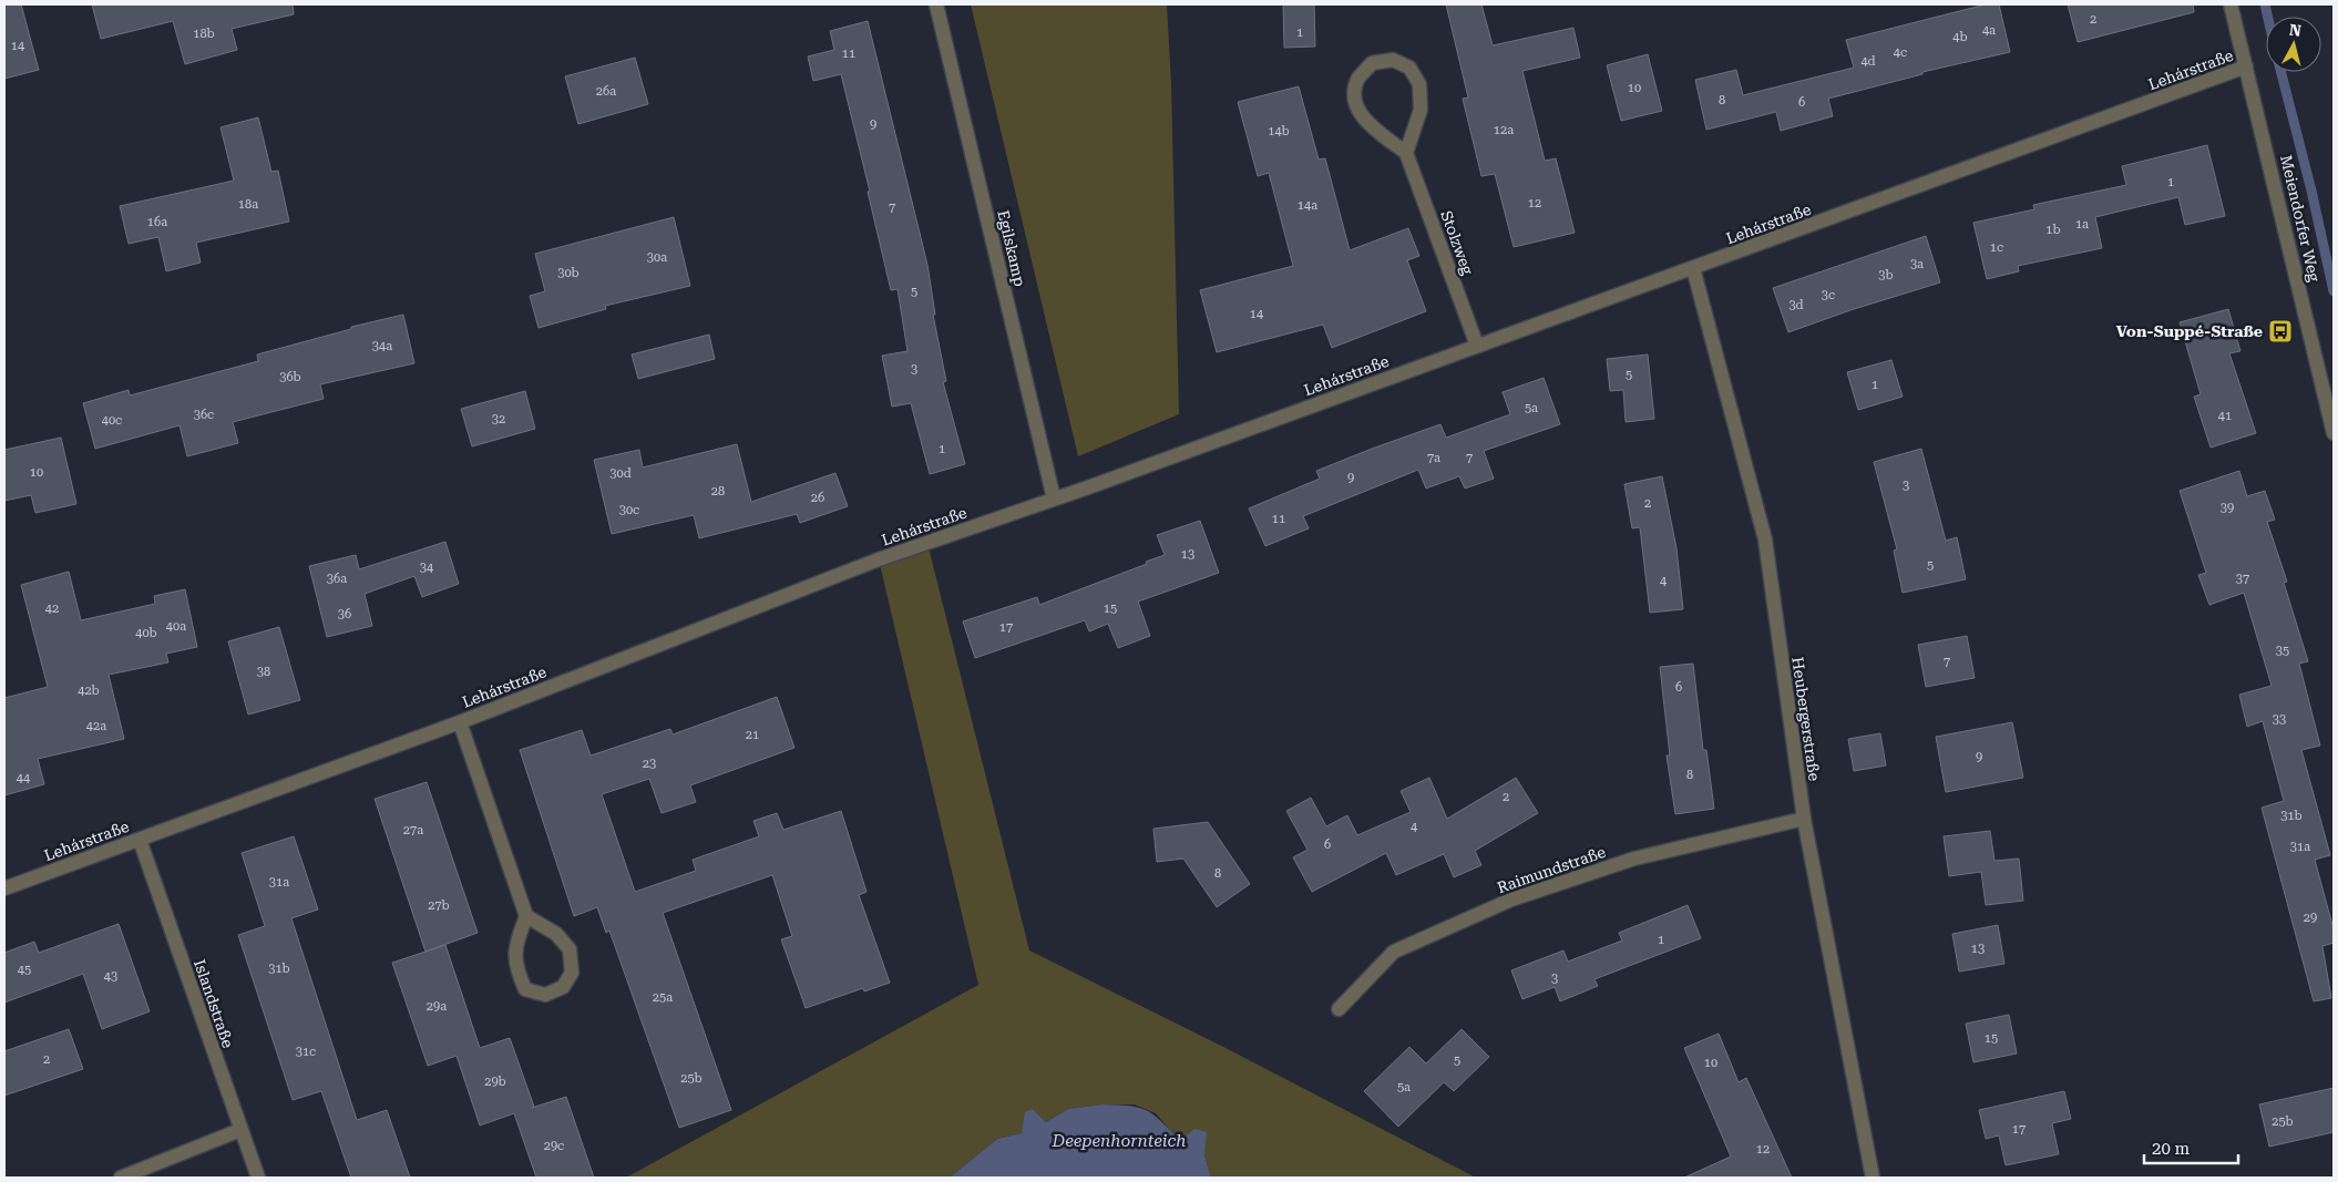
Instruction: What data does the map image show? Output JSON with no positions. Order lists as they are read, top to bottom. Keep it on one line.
{"streets":{"street":["Lehárstraße","Meiendorfer Weg","Stolzweg","Egilskamp","Heubergerstraße","Raimundstraße","Islandstraße"]},"crossings":[["Lehárstraße","Meiendorfer Weg"],["Lehárstraße","Stolzweg"],["Lehárstraße","Egilskamp"],["Lehárstraße","Heubergerstraße"],["Lehárstraße","Islandstraße"],["Heubergerstraße","Raimundstraße"]],"water":["Deepenhornteich"],"places":{"bus stop":["Von-Suppé-Straße"]},"house_numbers":["2","4a","1","18b","4b","14","4c","11","4d","10","26a","8","6","9","12a","14b","1","12","18a","14a","7","16a","1a","1b","1c","30a","3a","30b","3b","5","3c","3d","14","34a","3","5","36b","1","5a","36c","41","32","40c","1","7a","7","10","30d","9","3","28","26","2","39","30c","11","13","5","34","36a","37","4","42","15","36","40a","17","40b","35","7","38","6","42b","33","42a","21","9","23","8","44","2","31b","4","27a","6","31a","8","31a","27b","29","1","13","31b","45","43","3","25a","29a","15","31c","2","5","10","25b","29b","5a","25b","17","29c","12"],"scale_bar":"20 m","north":"top"}
